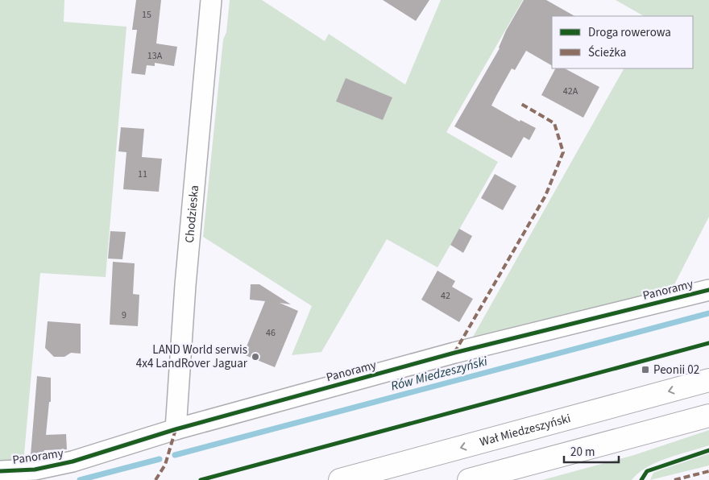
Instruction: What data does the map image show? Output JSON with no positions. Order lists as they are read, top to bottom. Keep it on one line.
{"streets":{"main road":["Wał Miedzeszyński"],"street":["Chodzieska","Panoramy"]},"crossings":[["Chodzieska","Panoramy"]],"water":["Rów Miedzeszyński"],"places":{"other":["LAND World serwis 4x4 LandRover Jaguar"],"transit":["Peonii 02"]},"house_numbers":["15","13A","42A","11","42","9","46"],"legend":["Droga rowerowa","Ścieżka"],"scale_bar":"20 m"}
